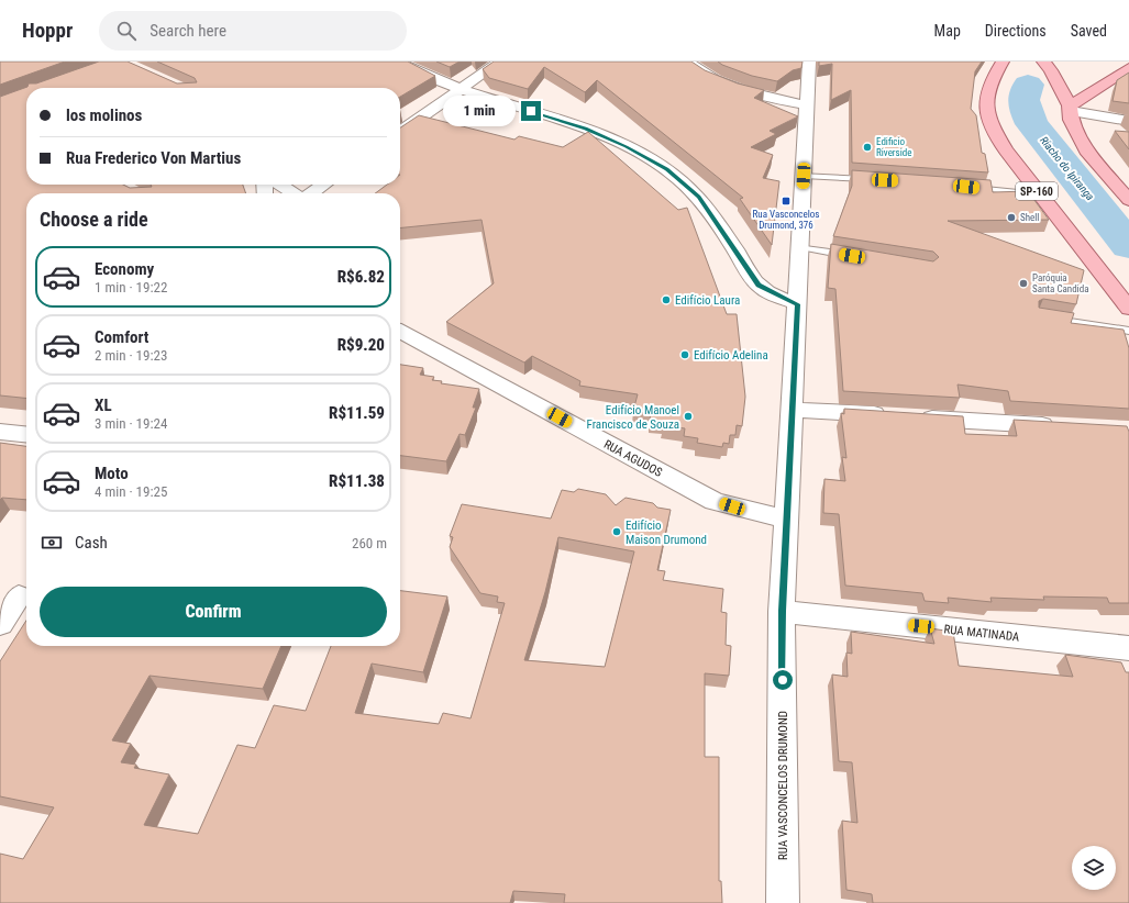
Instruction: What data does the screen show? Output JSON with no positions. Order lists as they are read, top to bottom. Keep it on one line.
{"streets":{"main road":["SP-160"],"street":["RUA AGUDOS","RUA MATINADA","RUA VASCONCELOS DRUMOND"]},"crossings":[["RUA AGUDOS","RUA VASCONCELOS DRUMOND"],["RUA MATINADA","RUA VASCONCELOS DRUMOND"]],"water":["Riacho do Ipiranga"],"places":{"other":["Edificio Riverside","Shell","Paróquia Santa Candida","Edifício Laura","Edifício Adelina","Edifício Manoel Francisco de Souza","Edifício Maison Drumond"],"transit":["Rua Vasconcelos Drumond, 376"]},"page":{"header":"Hoppr","search":"Search here","nav":["Map","Directions","Saved"],"banner":["los molinos","Rua Frederico Von Martius"],"bubble":"1 min","heading":"Choose a ride","list":[{"name":"Economy","note":"1 min · 19:22","value":"R$6.82"},{"name":"Comfort","note":"2 min · 19:23","value":"R$9.20"},{"name":"XL","note":"3 min · 19:24","value":"R$11.59"},{"name":"Moto","note":"4 min · 19:25","value":"R$11.38"}],"pay":["Cash","260 m"],"buttons":"Confirm"}}
